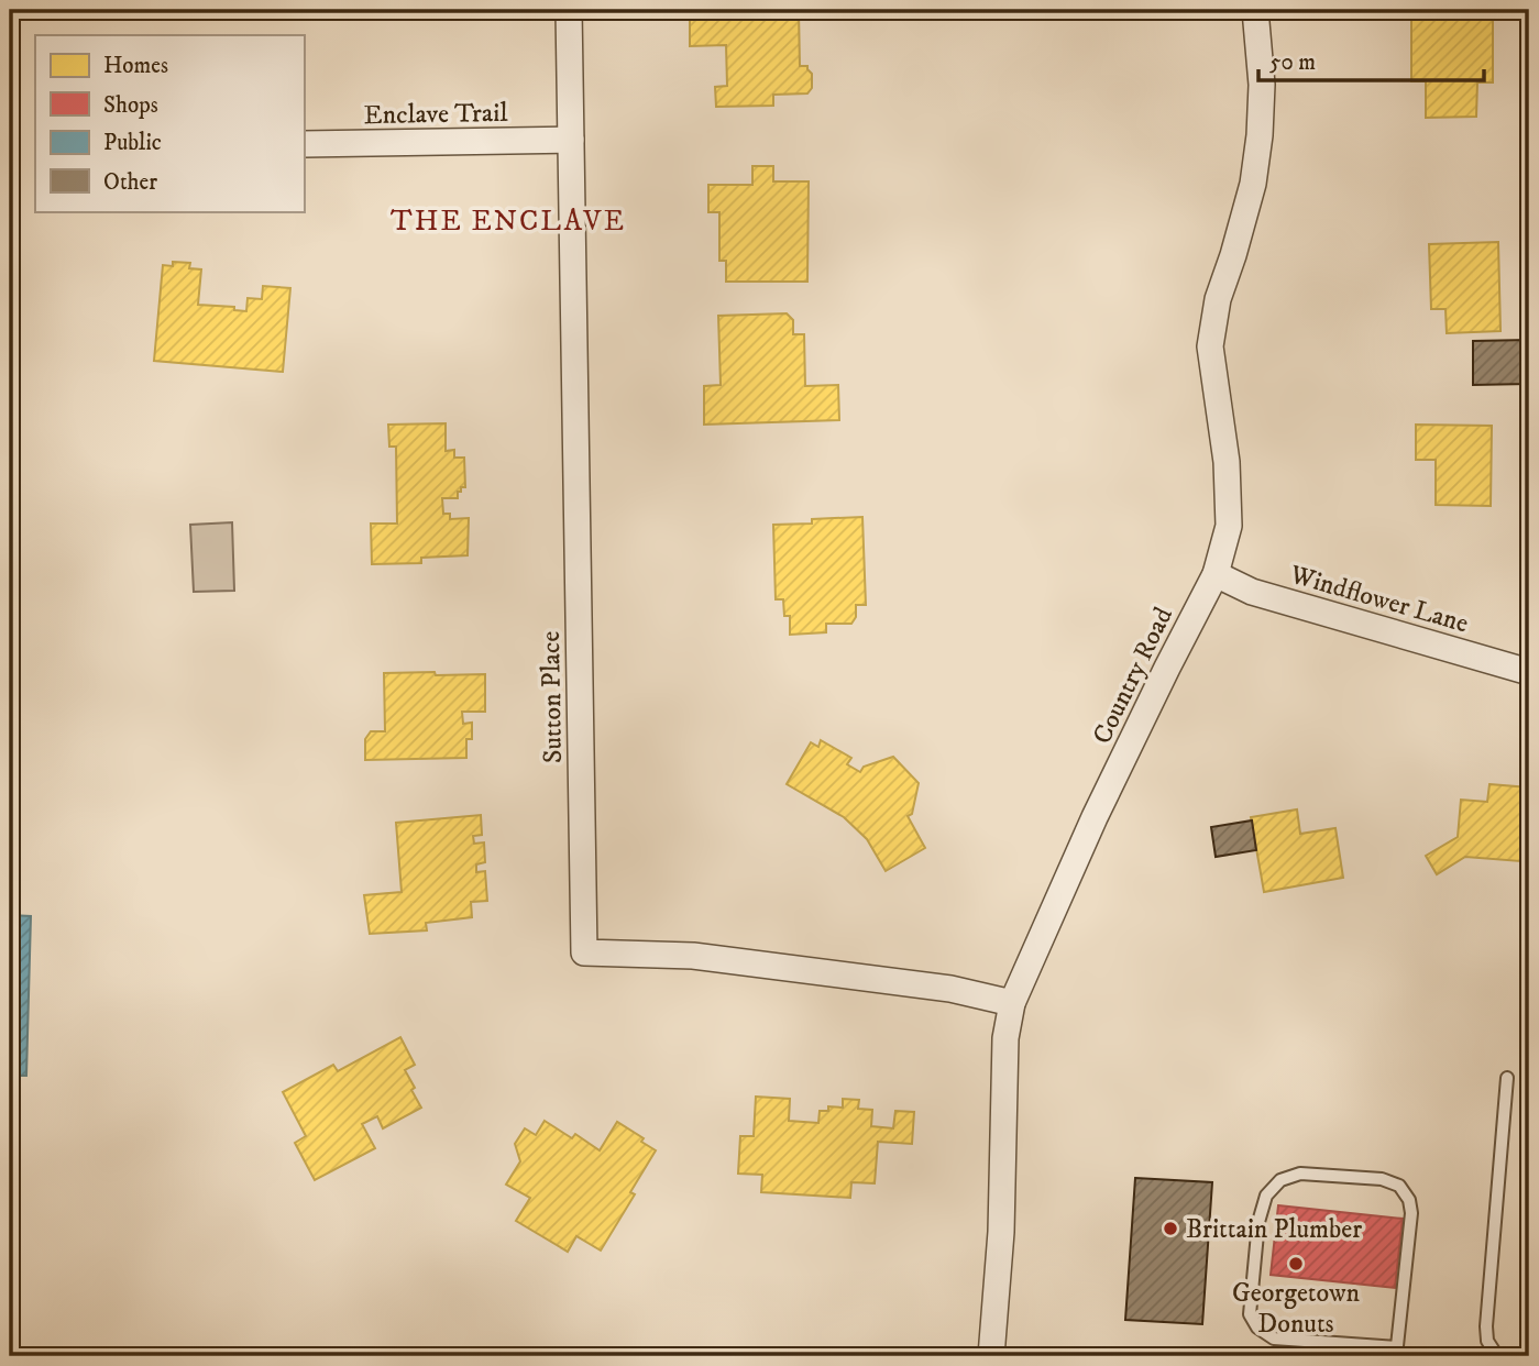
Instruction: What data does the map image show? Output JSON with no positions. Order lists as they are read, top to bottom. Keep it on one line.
{"streets":{"street":["Enclave Trail","Windflower Lane","Country Road","Sutton Place"]},"crossings":[["Enclave Trail","Sutton Place"],["Windflower Lane","Country Road"],["Country Road","Sutton Place"]],"districts":["THE ENCLAVE"],"places":["Brittain Plumber","Georgetown Donuts"],"legend":["Homes","Shops","Public","Other"],"scale_bar":"50 m"}
